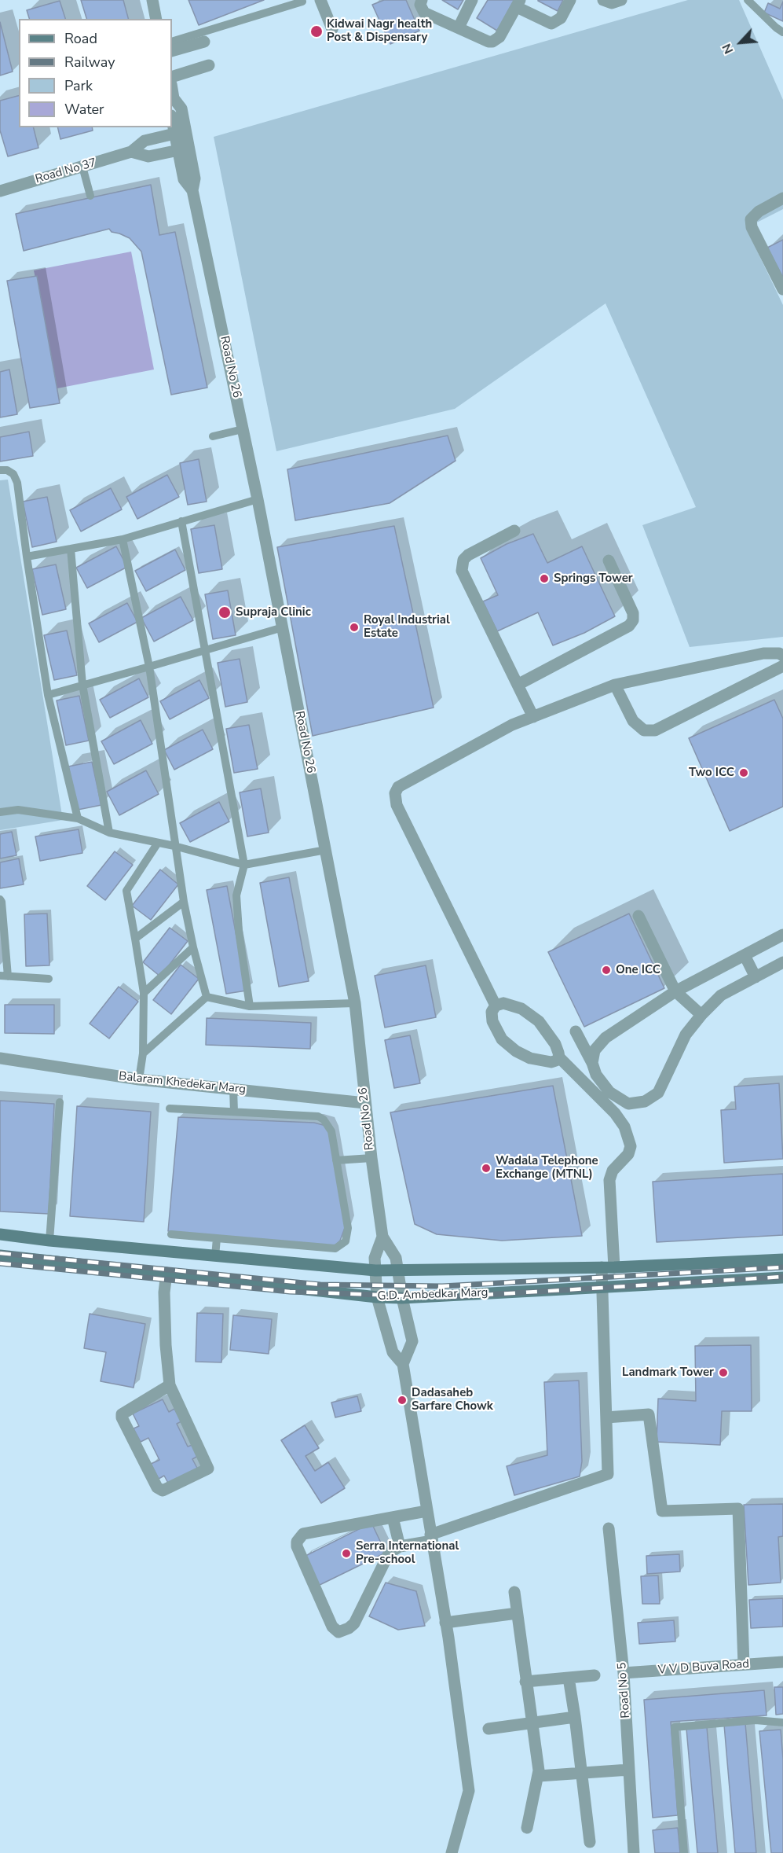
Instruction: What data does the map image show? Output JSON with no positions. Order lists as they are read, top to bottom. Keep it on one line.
{"streets":{"main road":["G.D. Ambedkar Marg"],"street":["Road No 37","Road No 26","Balaram Khedekar Marg","V V D Buva Road","Road No 5"]},"crossings":[["Road No 37","Road No 26"],["Road No 26","Balaram Khedekar Marg"],["Road No 26","G.D. Ambedkar Marg"],["V V D Buva Road","Road No 5"]],"places":["Kidwai Nagr health Post & Dispensary","Springs Tower","Supraja Clinic","Royal Industrial Estate","Two ICC","One ICC","Wadala Telephone Exchange (MTNL)","Landmark Tower","Dadasaheb Sarfare Chowk","Serra International Pre-school"],"legend":["Road","Railway","Park","Water"],"north":"bottom left"}
